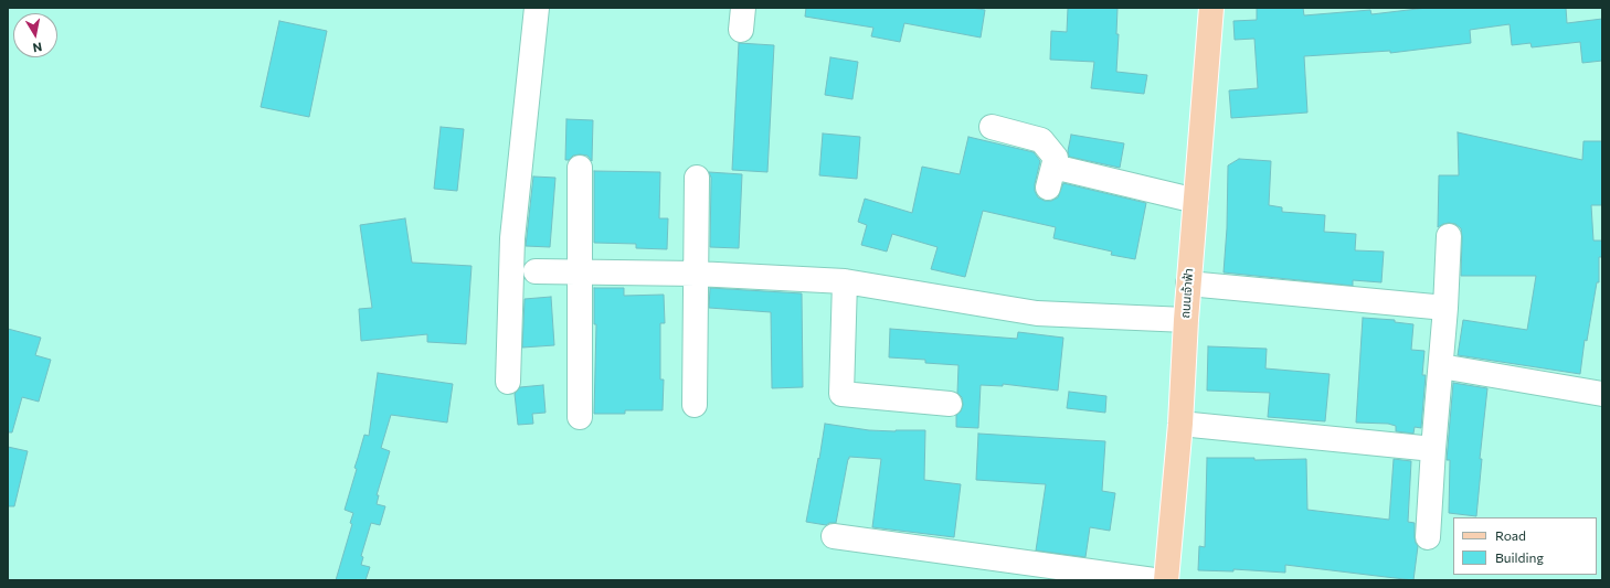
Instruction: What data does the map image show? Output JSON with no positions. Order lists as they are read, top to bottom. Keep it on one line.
{"streets":{"main road":["ถนนเจ้าฟ้า"]},"legend":["Road","Building"],"north":"bottom"}
